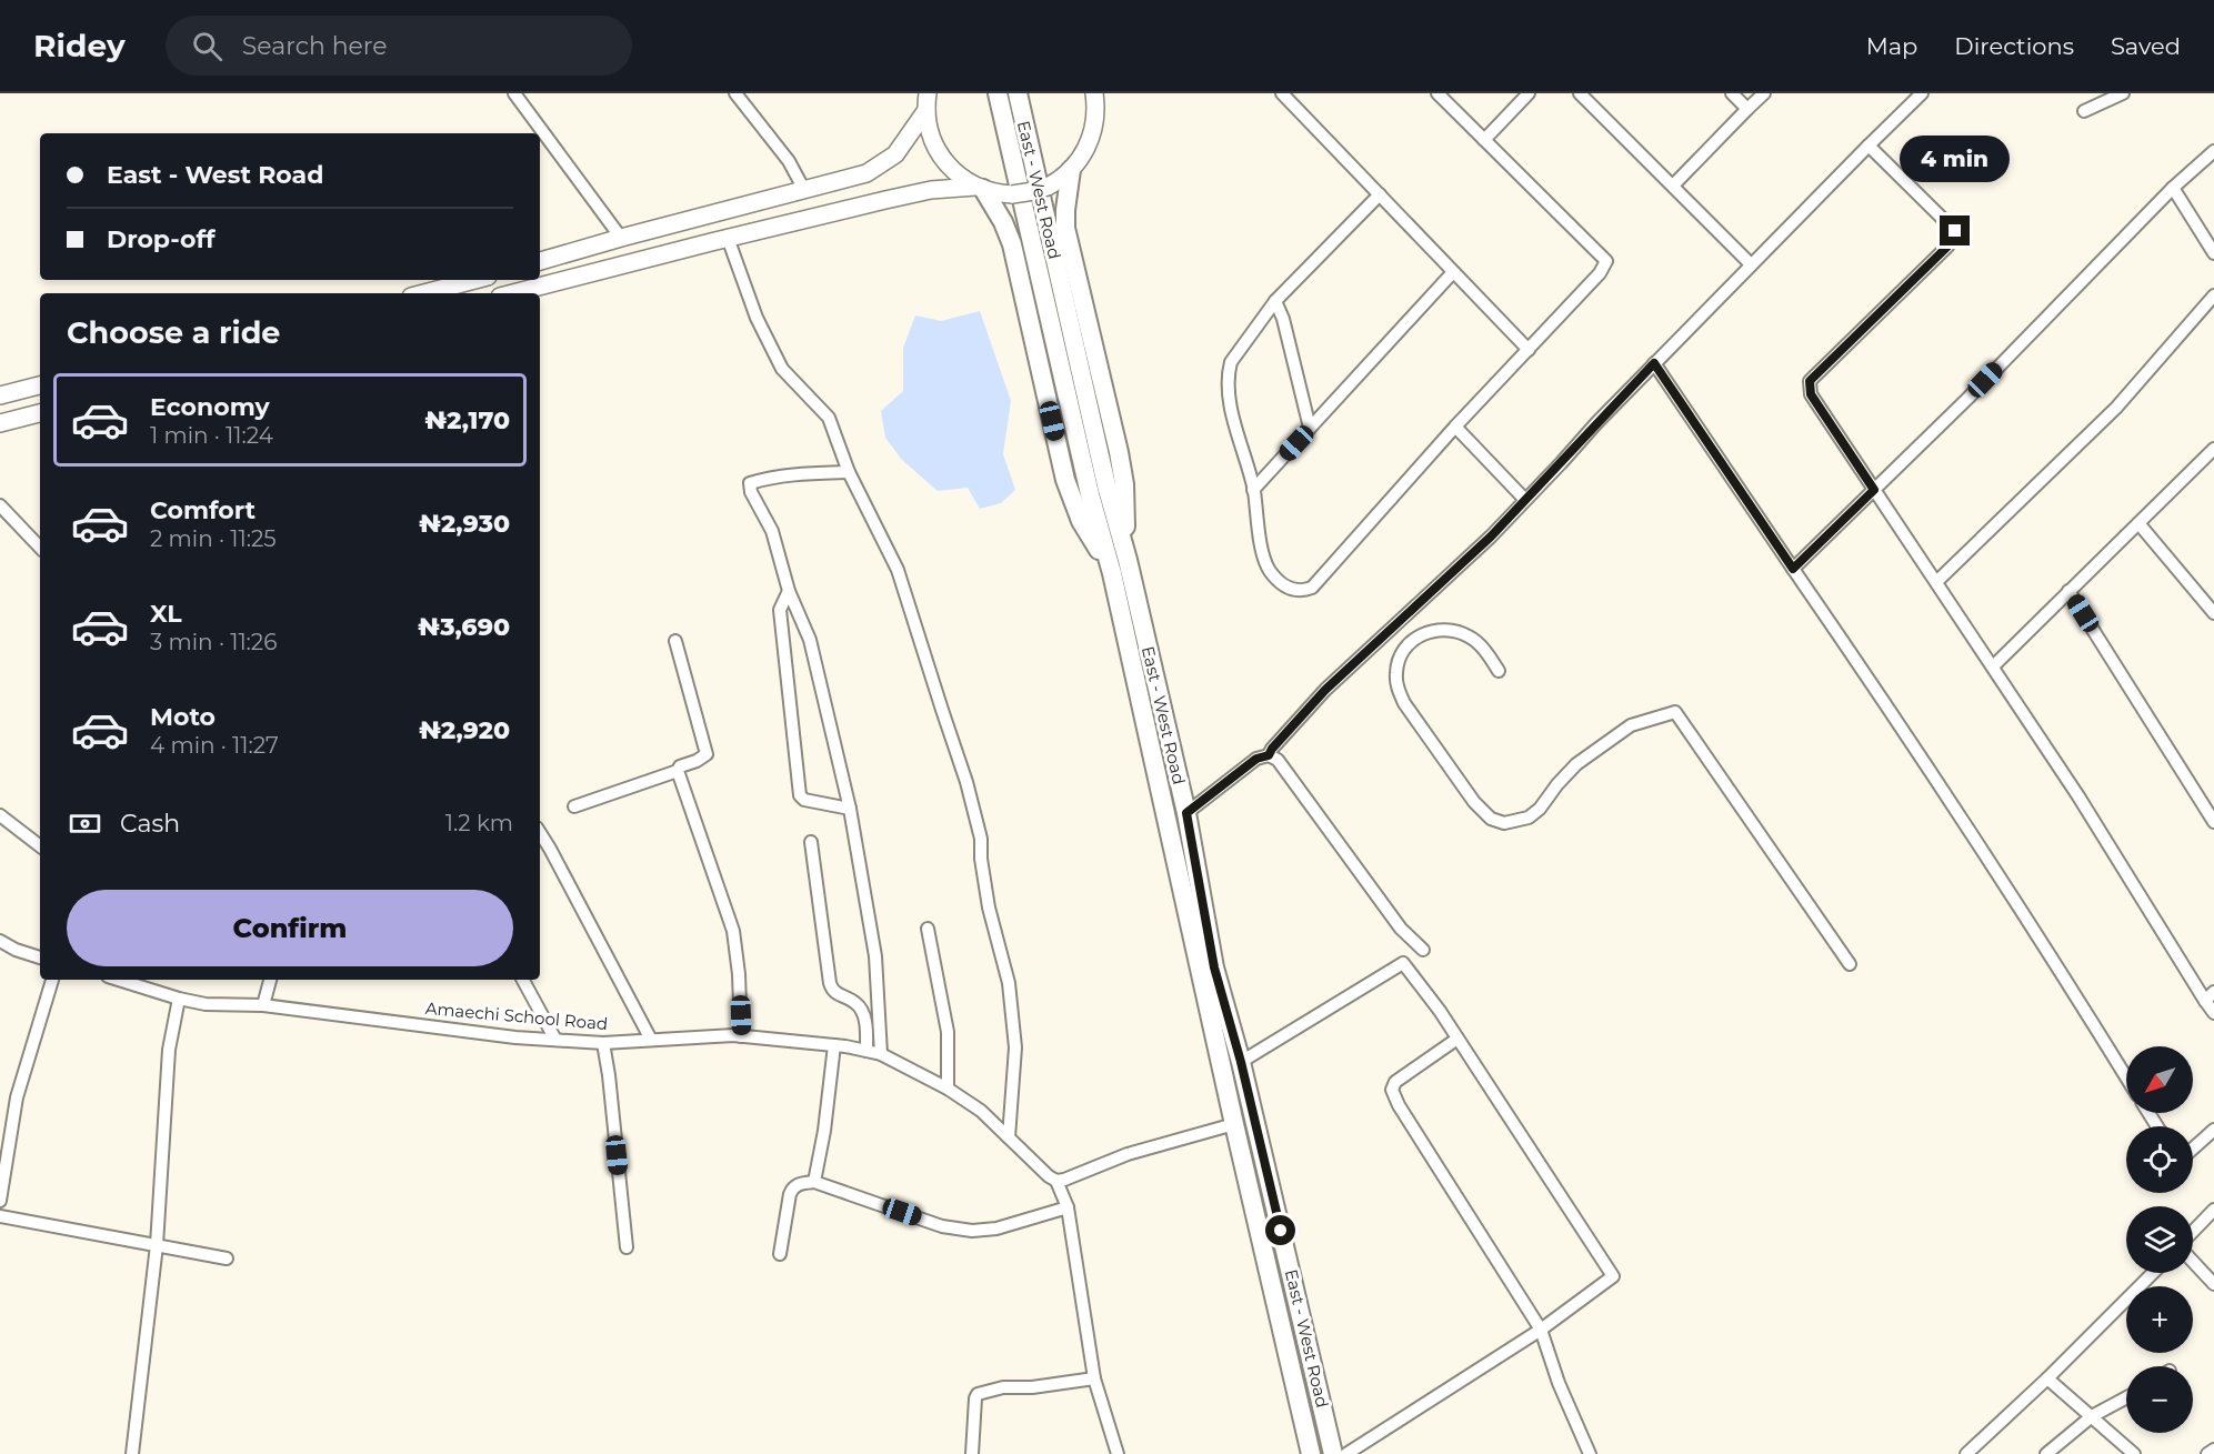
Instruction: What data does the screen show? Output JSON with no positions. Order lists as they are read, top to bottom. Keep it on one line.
{"streets":{"main road":["East - West Road"],"street":["Amaechi School Road"]},"north":"bottom left","page":{"header":"Ridey","search":"Search here","nav":["Map","Directions","Saved"],"banner":["East - West Road","Drop-off"],"bubble":"4 min","heading":"Choose a ride","list":[{"name":"Economy","note":"1 min · 11:24","value":"₦2,170"},{"name":"Comfort","note":"2 min · 11:25","value":"₦2,930"},{"name":"XL","note":"3 min · 11:26","value":"₦3,690"},{"name":"Moto","note":"4 min · 11:27","value":"₦2,920"}],"pay":["Cash","1.2 km"],"buttons":"Confirm","map_buttons":["+","−"]}}
